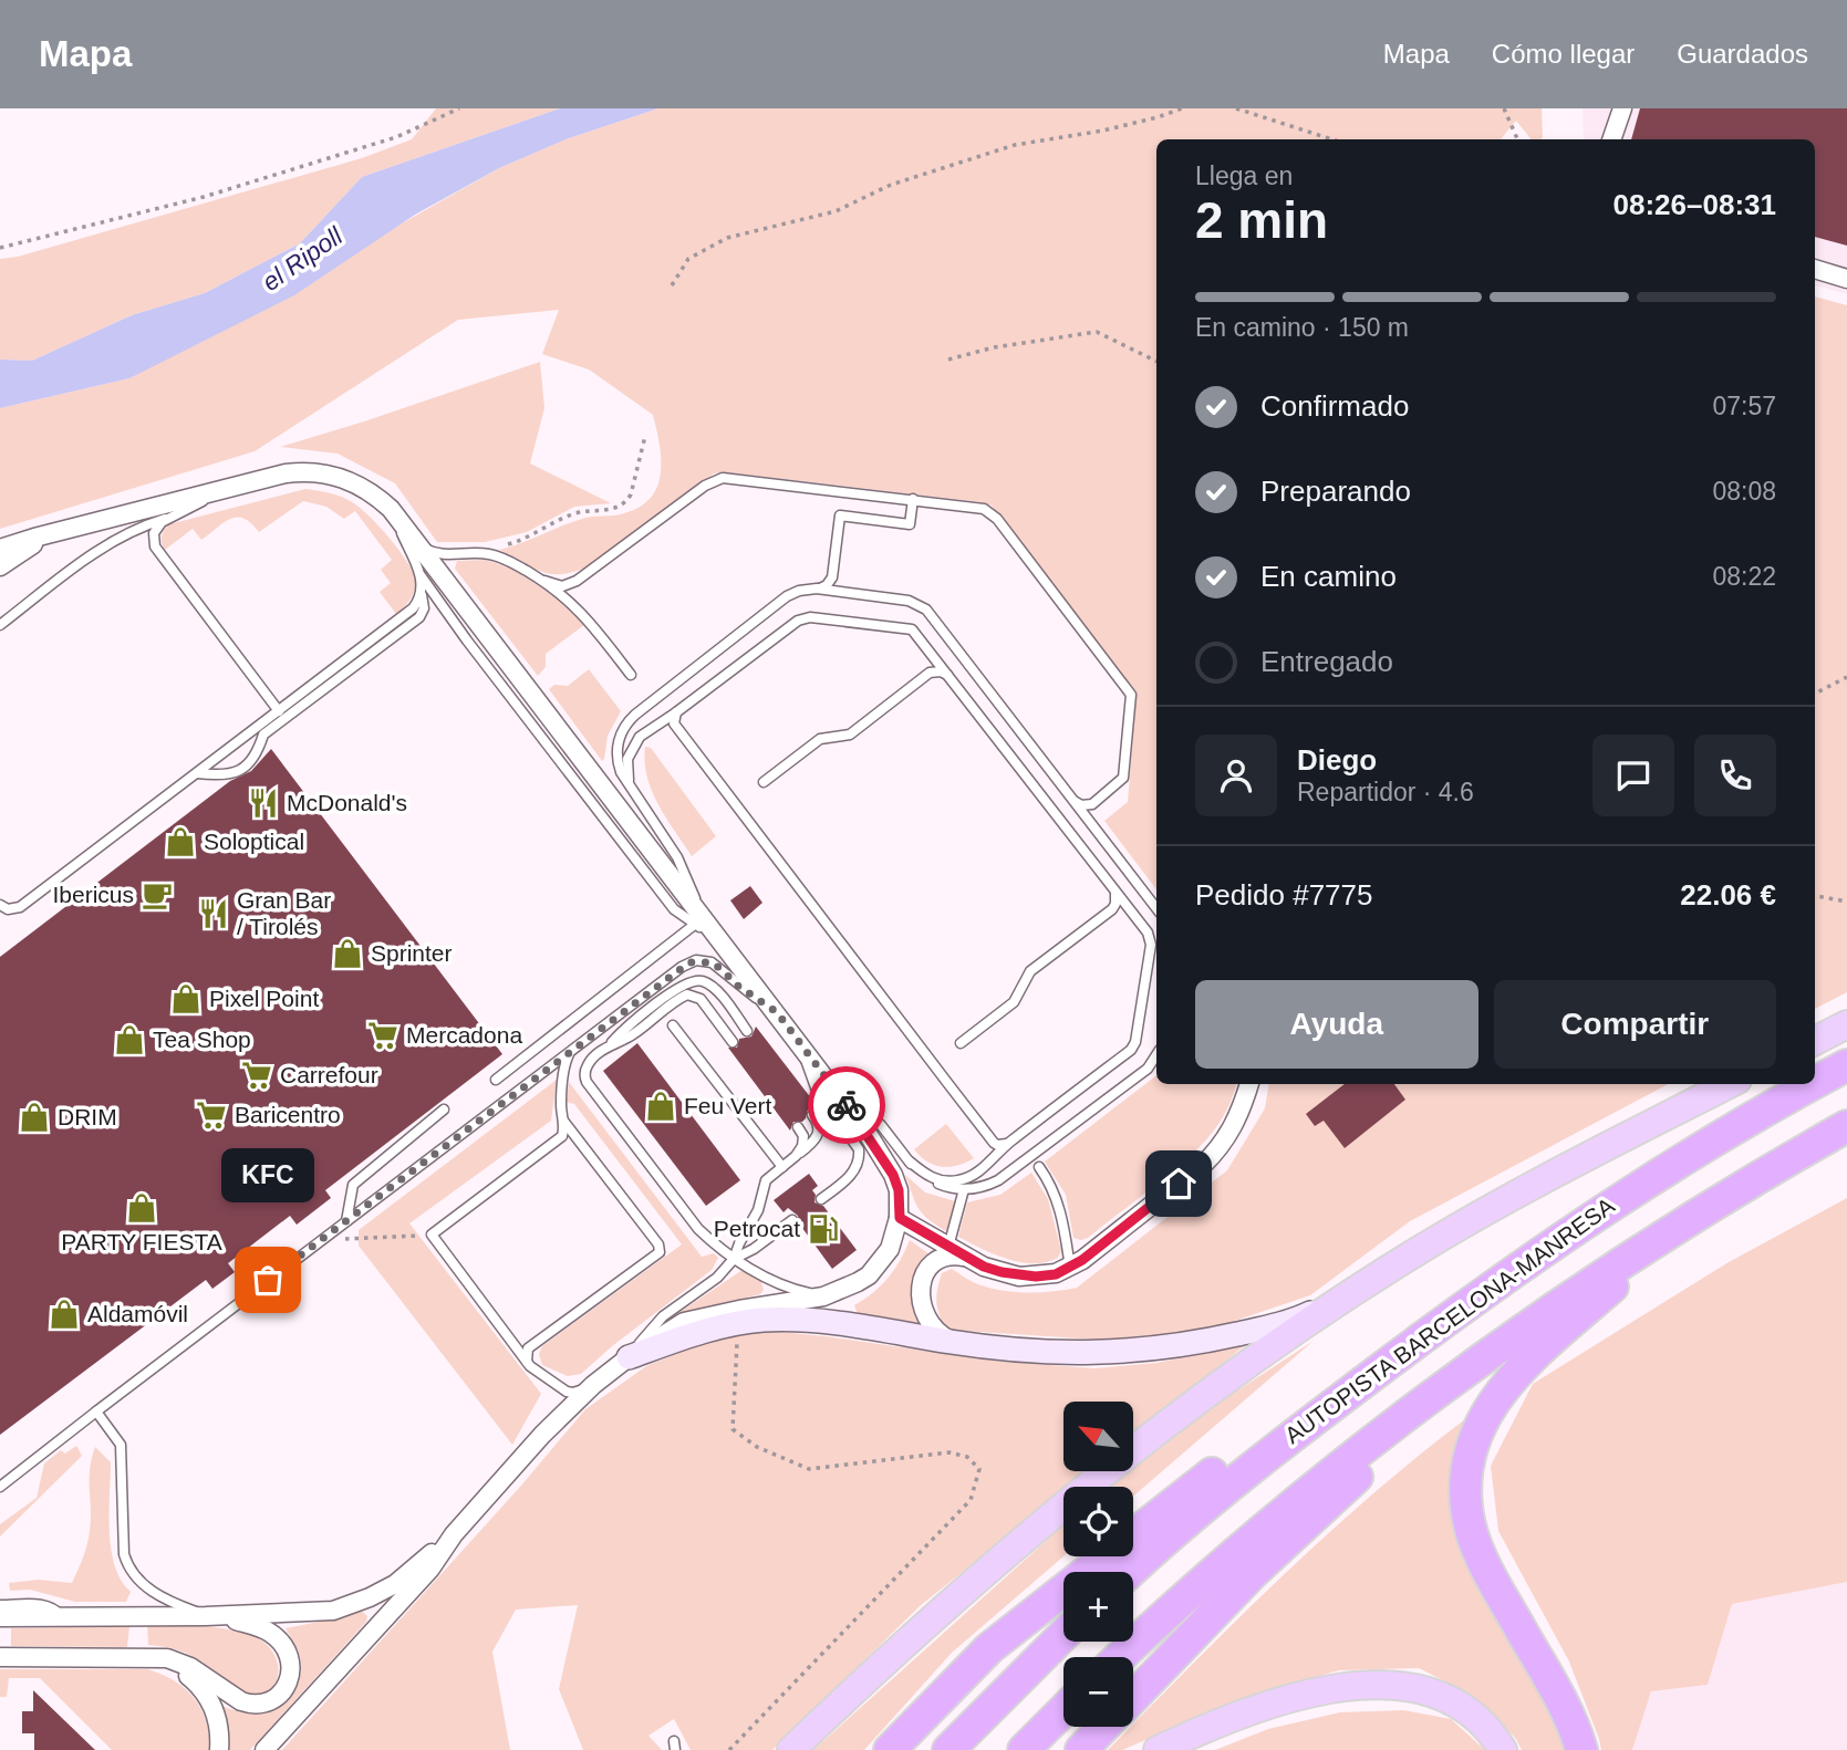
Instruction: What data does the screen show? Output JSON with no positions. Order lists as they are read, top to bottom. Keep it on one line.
{"streets":{"highway":["AUTOPISTA BARCELONA-MANRESA"]},"water":["el Ripoll"],"places":{"restaurant":["McDonald's","Gran Bar / Tirolés"],"shop":["Soloptical","Sprinter","Pixel Point","Tea Shop","Feu Vert","DRIM","PARTY FIESTA","Aldamóvil"],"cafe":["Ibericus"],"supermarket":["Mercadona","Carrefour","Baricentro"],"fuel station":["Petrocat"],"other":["KFC"]},"north":"top left","page":{"header":"Mapa","nav":["Mapa","Cómo llegar","Guardados"],"heading":["2 min","Llega en","08:26–08:31"],"panel":["Diego","Repartidor · 4.6","Pedido #7775","22.06 €"],"bar":"En camino · 150 m","list":[["Confirmado","07:57"],["Preparando","08:08"],["En camino","08:22"],"Entregado"],"buttons":["Ayuda","Compartir"],"bubble":"KFC","map_buttons":["+","−"]}}
